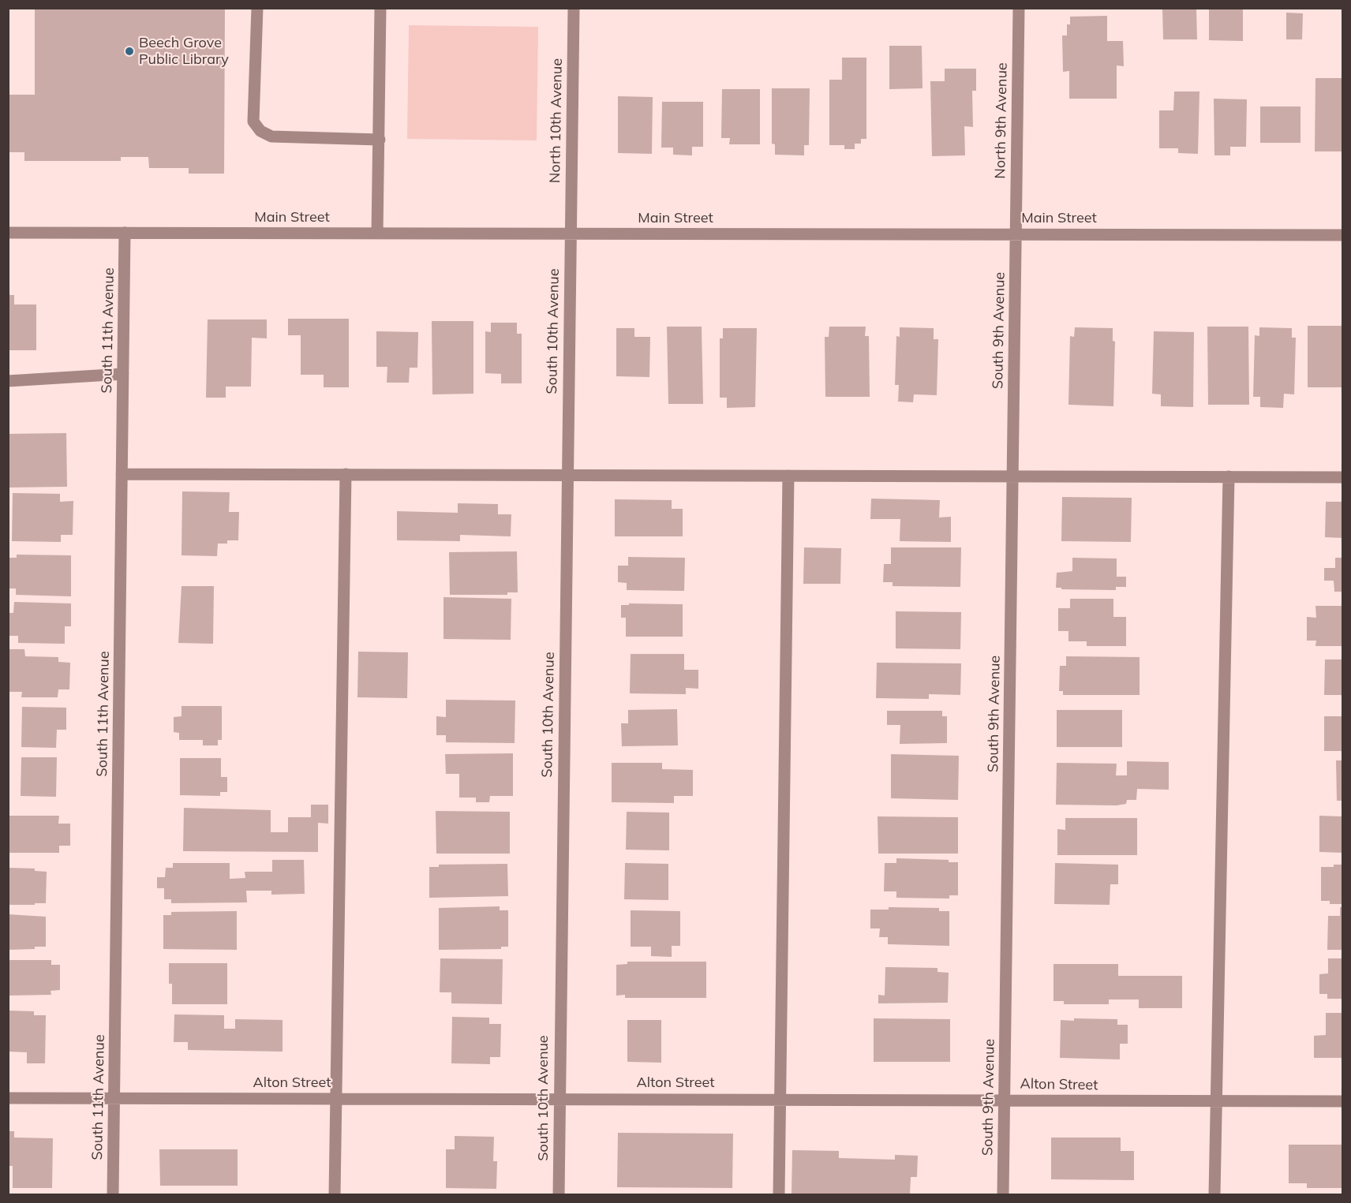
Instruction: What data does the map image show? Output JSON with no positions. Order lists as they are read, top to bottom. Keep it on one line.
{"streets":{"street":["North 10th Avenue","North 9th Avenue","Main Street","South 11th Avenue","South 9th Avenue","South 10th Avenue","Alton Street"]},"crossings":[["North 10th Avenue","Main Street"],["North 10th Avenue","South 10th Avenue"],["North 9th Avenue","Main Street"],["North 9th Avenue","South 9th Avenue"],["Main Street","South 11th Avenue"],["Main Street","South 9th Avenue"],["Main Street","South 10th Avenue"],["South 11th Avenue","Alton Street"],["South 9th Avenue","Alton Street"],["South 10th Avenue","Alton Street"]],"places":["Beech Grove Public Library"]}
